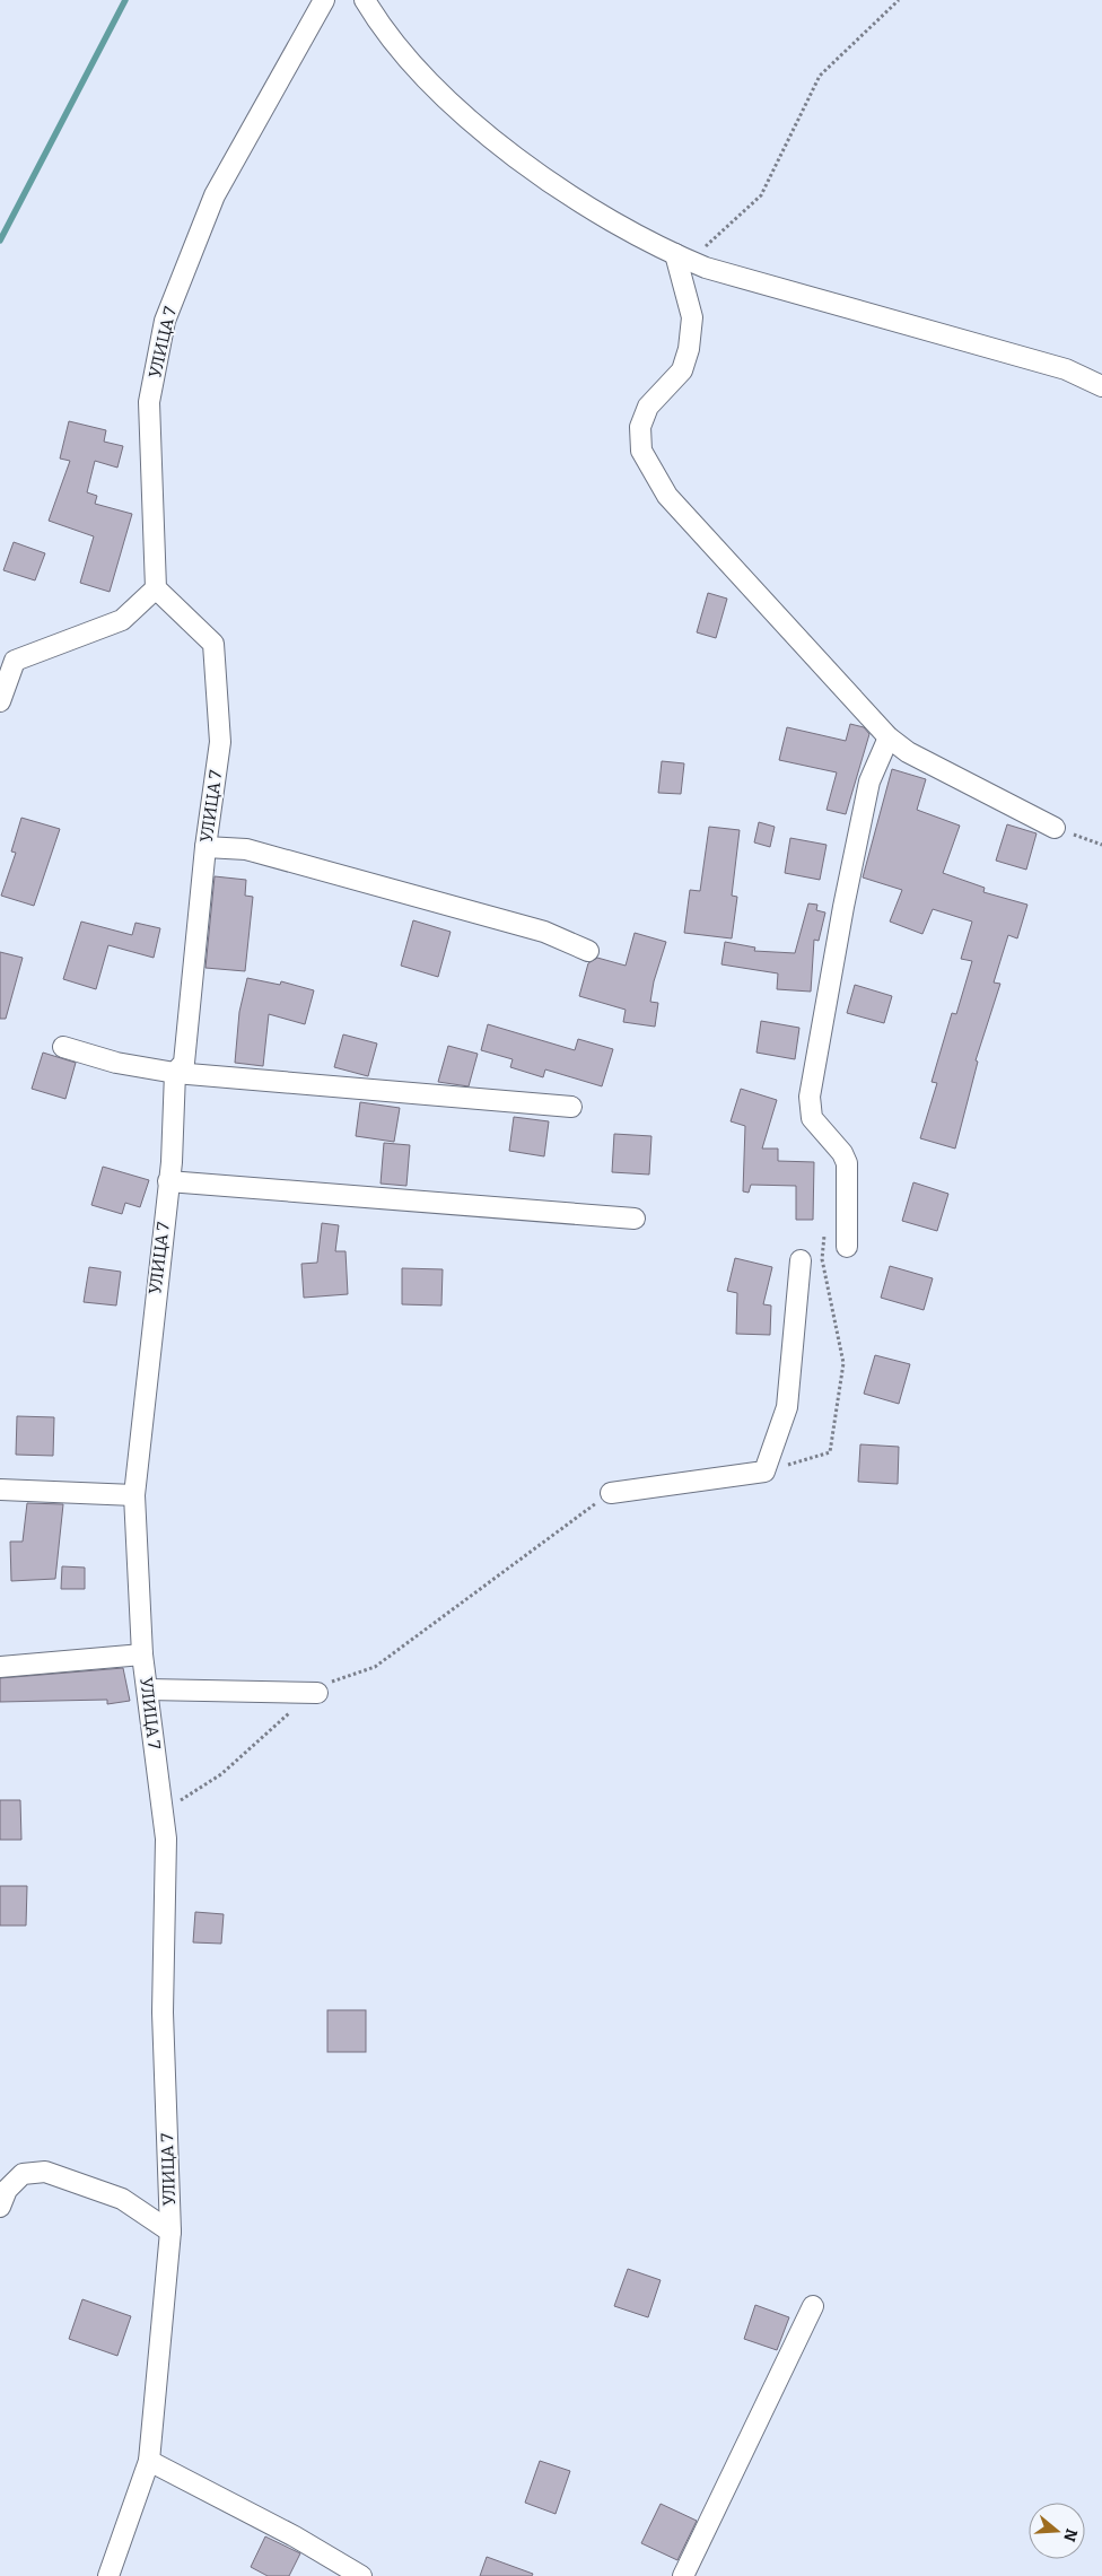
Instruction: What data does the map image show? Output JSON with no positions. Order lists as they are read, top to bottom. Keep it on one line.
{"streets":{"street":["УЛИЦА 7"]},"north":"right"}
